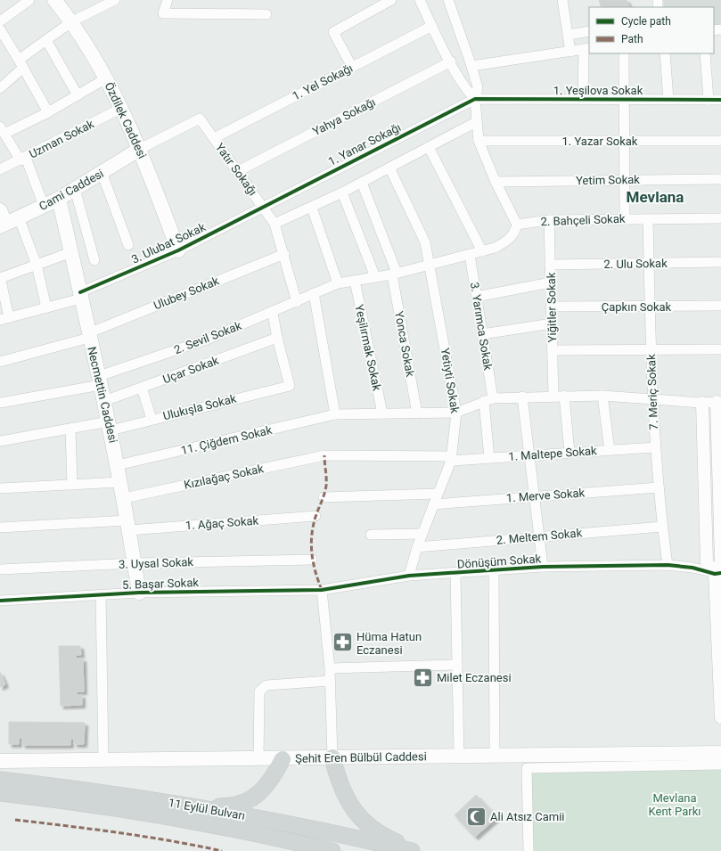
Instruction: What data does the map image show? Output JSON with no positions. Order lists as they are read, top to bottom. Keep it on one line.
{"streets":{"main road":["Özdilek Caddesi","Cami Caddesi","Necmettin Caddesi","Şehit Eren Bülbül Caddesi","11 Eylül Bulvarı"],"street":["1. Yel Sokağı","1. Yeşilova Sokak","Yahya Sokağı","Uzman Sokak","1. Yazar Sokak","1. Yanar Sokağı","Yatır Sokağı","Yetim Sokak","2. Bahçeli Sokak","3. Ulubat Sokak","2. Ulu Sokak","Ulubey Sokak","Çapkın Sokak","Yiğitler Sokak","3. Yarımca Sokak","2. Sevil Sokak","Yonca Sokak","Yeşilırmak Sokak","Uçar Sokak","Yetiyti Sokak","7. Meriç Sokak","Ulukışla Sokak","11. Çiğdem Sokak","1. Maltepe Sokak","Kızılağaç Sokak","1. Merve Sokak","1. Ağaç Sokak","2. Meltem Sokak","Dönüşüm Sokak","3. Uysal Sokak","5. Başar Sokak"]},"crossings":[["1. Yel Sokağı","Yatır Sokağı"],["1. Yeşilova Sokak","1. Yanar Sokağı"],["Yahya Sokağı","Yatır Sokağı"],["Özdilek Caddesi","Uzman Sokak"],["Özdilek Caddesi","Yatır Sokağı"],["Özdilek Caddesi","Cami Caddesi"],["Özdilek Caddesi","3. Ulubat Sokak"],["1. Yanar Sokağı","Yatır Sokağı"],["1. Yanar Sokağı","3. Ulubat Sokak"],["Yatır Sokağı","Cami Caddesi"],["Yatır Sokağı","3. Ulubat Sokak"],["Yatır Sokağı","Ulubey Sokak"],["Yatır Sokağı","2. Sevil Sokak"],["Cami Caddesi","Necmettin Caddesi"],["2. Bahçeli Sokak","Yiğitler Sokak"],["2. Bahçeli Sokak","7. Meriç Sokak"],["3. Ulubat Sokak","Necmettin Caddesi"],["2. Ulu Sokak","Yiğitler Sokak"],["2. Ulu Sokak","7. Meriç Sokak"],["Ulubey Sokak","Necmettin Caddesi"],["Çapkın Sokak","Yiğitler Sokak"],["Çapkın Sokak","7. Meriç Sokak"],["3. Yarımca Sokak","1. Maltepe Sokak"],["2. Sevil Sokak","Necmettin Caddesi"],["Yonca Sokak","11. Çiğdem Sokak"],["Yeşilırmak Sokak","11. Çiğdem Sokak"],["Uçar Sokak","Necmettin Caddesi"],["Uçar Sokak","Ulukışla Sokak"],["Yetiyti Sokak","11. Çiğdem Sokak"],["Yetiyti Sokak","1. Maltepe Sokak"],["Yetiyti Sokak","Kızılağaç Sokak"],["Yetiyti Sokak","1. Merve Sokak"],["Yetiyti Sokak","2. Meltem Sokak"],["Yetiyti Sokak","Dönüşüm Sokak"],["7. Meriç Sokak","1. Maltepe Sokak"],["7. Meriç Sokak","1. Merve Sokak"],["7. Meriç Sokak","2. Meltem Sokak"],["7. Meriç Sokak","Dönüşüm Sokak"],["Necmettin Caddesi","Ulukışla Sokak"],["Necmettin Caddesi","11. Çiğdem Sokak"],["Necmettin Caddesi","Kızılağaç Sokak"],["Necmettin Caddesi","1. Ağaç Sokak"],["Necmettin Caddesi","3. Uysal Sokak"],["Necmettin Caddesi","5. Başar Sokak"],["1. Maltepe Sokak","Kızılağaç Sokak"],["Dönüşüm Sokak","5. Başar Sokak"]],"districts":["Mevlana"],"parks":["Mevlana Kent Parkı"],"places":{"pharmacy":["Hüma Hatun Eczanesi","Milet Eczanesi"],"mosque":["Ali Atsız Camii"]},"legend":["Cycle path","Path"]}
